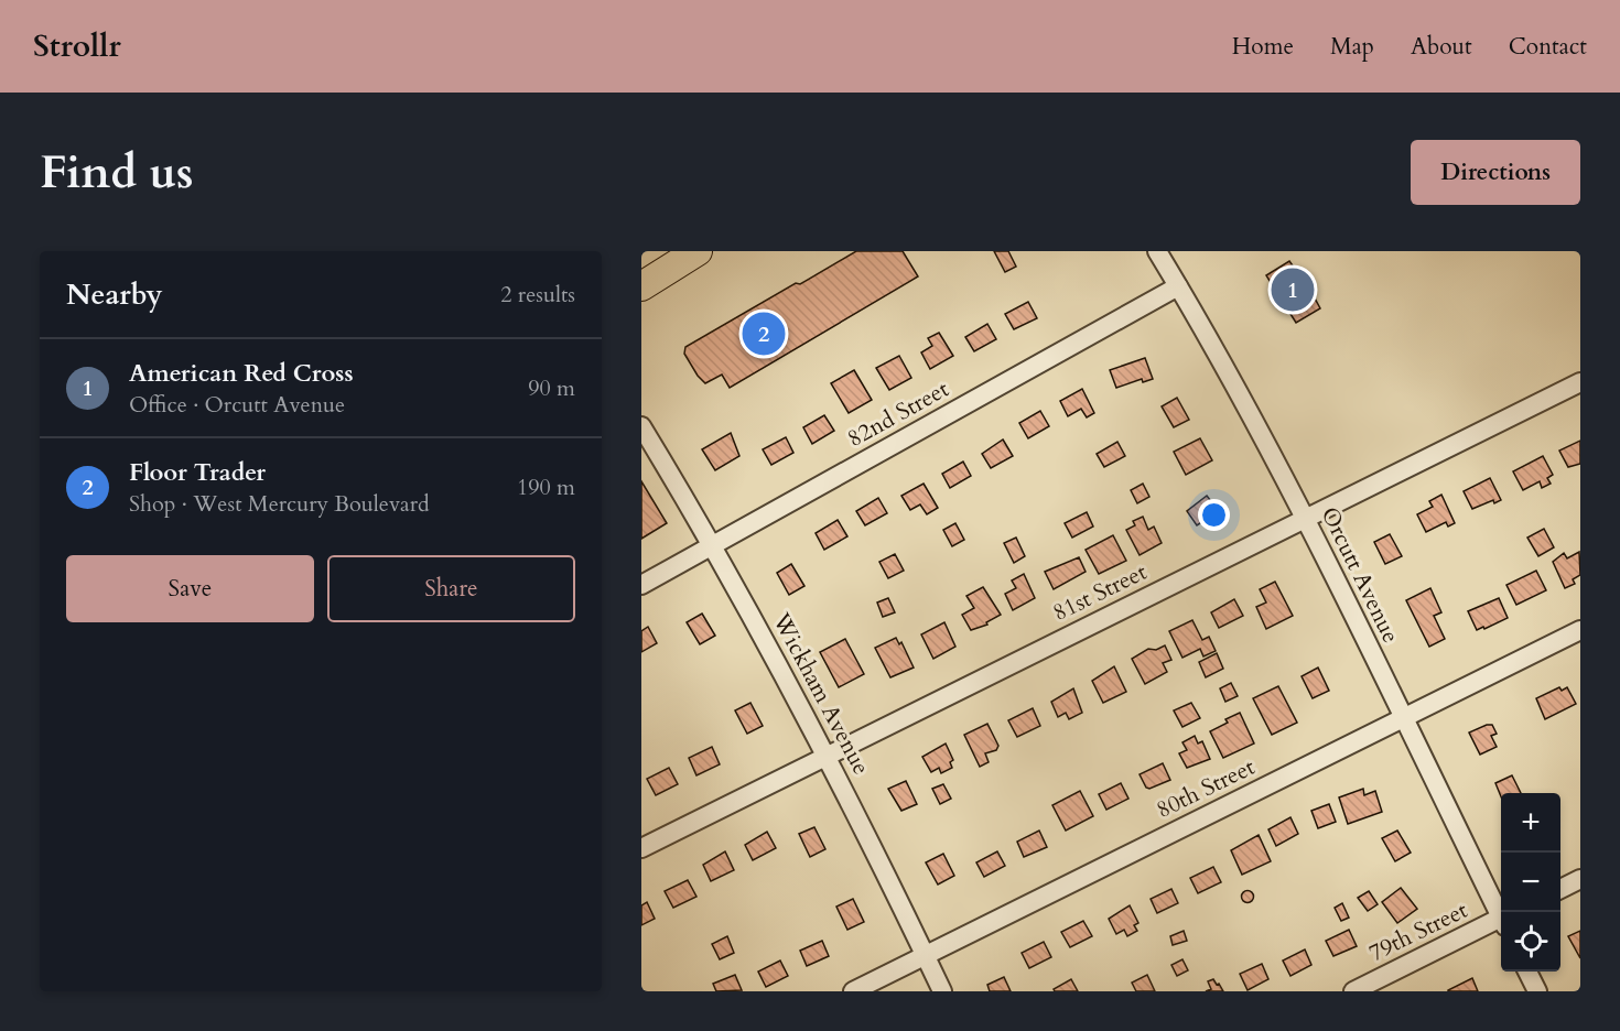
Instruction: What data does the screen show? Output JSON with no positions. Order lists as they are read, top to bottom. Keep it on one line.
{"streets":{"street":["82nd Street","Orcutt Avenue","81st Street","Wickham Avenue","80th Street","79th Street"]},"crossings":[["82nd Street","Orcutt Avenue"],["82nd Street","Wickham Avenue"],["Orcutt Avenue","81st Street"],["Orcutt Avenue","80th Street"],["81st Street","Wickham Avenue"],["Wickham Avenue","80th Street"]],"page":{"header":"Strollr","nav":["Home","Map","About","Contact"],"buttons":["Directions",["Save","Share"]],"title":"Find us","heading":["Nearby","2 results"],"pins":["1","2"],"list":[{"mark":"1","name":"American Red Cross","note":"Office · Orcutt Avenue","value":"90 m"},{"mark":"2","name":"Floor Trader","note":"Shop · West Mercury Boulevard","value":"190 m"}],"map_buttons":["+","−"]}}
